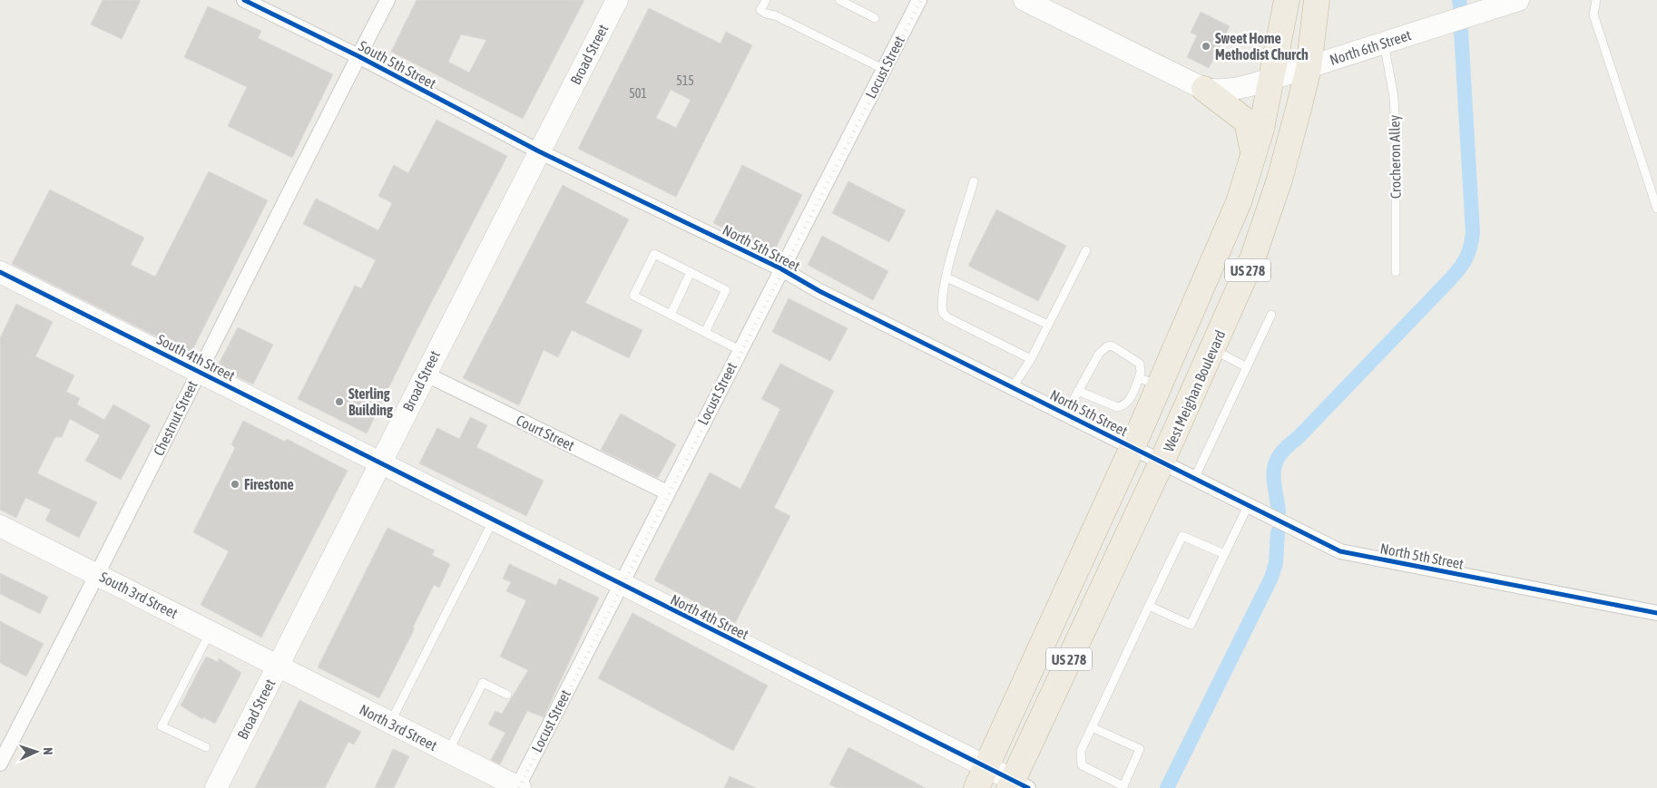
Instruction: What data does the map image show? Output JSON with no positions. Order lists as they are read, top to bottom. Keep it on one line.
{"streets":{"highway":["US 278","West Meighan Boulevard"],"street":["North 6th Street","Broad Street","South 5th Street","Locust Street","North 5th Street","South 4th Street","Chestnut Street","Court Street","South 3rd Street","North 4th Street","North 3rd Street"],"lane":["Crocheron Alley"]},"crossings":[["North 6th Street","Crocheron Alley"],["North 6th Street","US 278"],["North 6th Street","West Meighan Boulevard"],["Broad Street","South 5th Street"],["Broad Street","North 5th Street"],["Broad Street","South 4th Street"],["Broad Street","Court Street"],["Broad Street","South 3rd Street"],["Broad Street","North 4th Street"],["Broad Street","North 3rd Street"],["South 5th Street","North 5th Street"],["South 5th Street","Chestnut Street"],["Locust Street","North 5th Street"],["Locust Street","Court Street"],["Locust Street","North 4th Street"],["Locust Street","North 3rd Street"],["North 5th Street","US 278"],["North 5th Street","West Meighan Boulevard"],["US 278","North 4th Street"],["South 4th Street","Chestnut Street"],["South 4th Street","North 4th Street"],["West Meighan Boulevard","North 4th Street"],["Chestnut Street","South 3rd Street"],["South 3rd Street","North 3rd Street"]],"places":["Sweet Home Methodist Church","Sterling Building","Firestone"],"house_numbers":["515","501"],"north":"right"}
